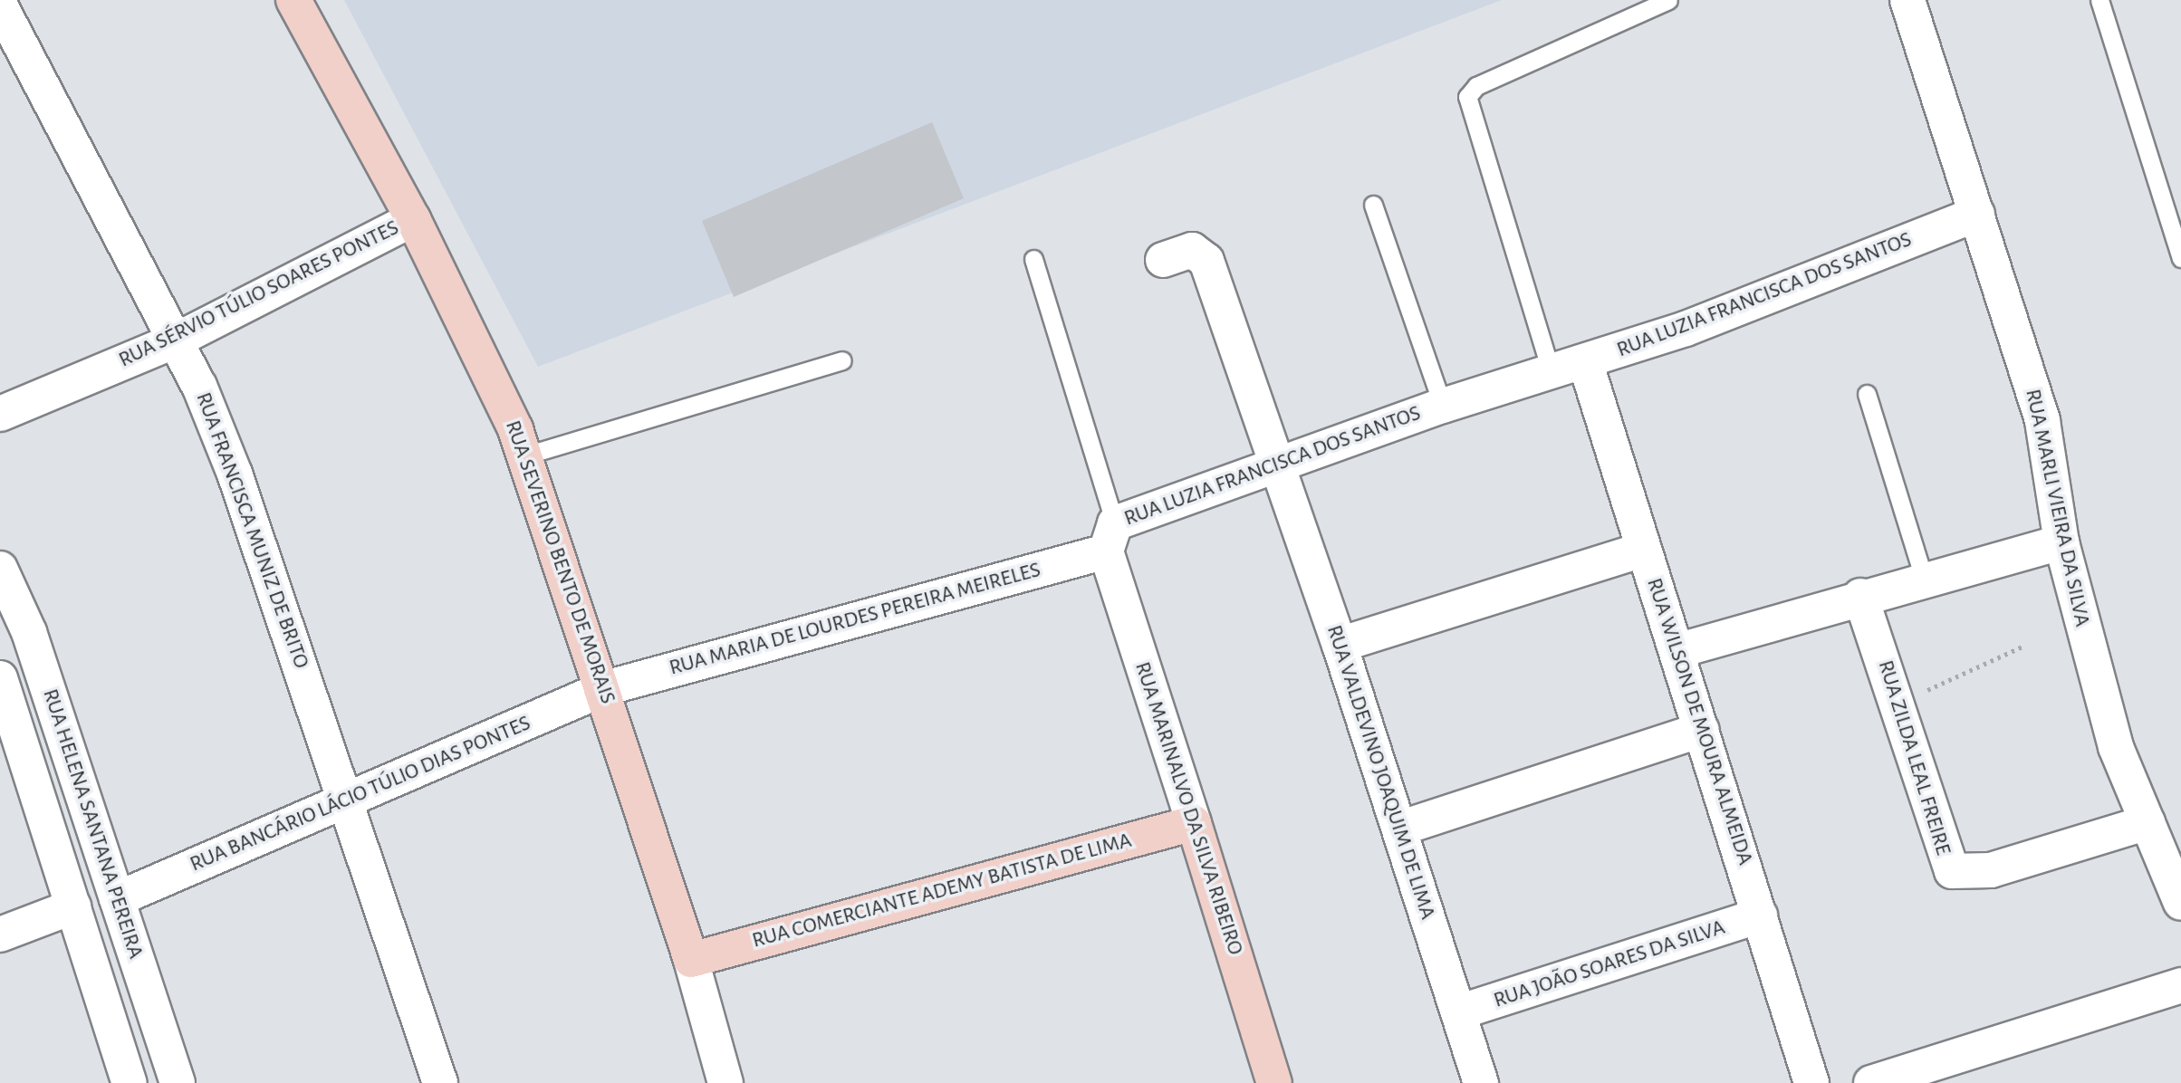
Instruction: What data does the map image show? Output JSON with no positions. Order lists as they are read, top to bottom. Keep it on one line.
{"streets":{"street":["RUA SÉRVIO TÚLIO SOARES PONTES","RUA LUZIA FRANCISCA DOS SANTOS","RUA MARLI VIEIRA DA SILVA","RUA FRANCISCA MUNIZ DE BRITO","RUA SEVERINO BENTO DE MORAIS","RUA MARIA DE LOURDES PEREIRA MEIRELES","RUA WILSON DE MOURA ALMEIDA","RUA ZILDA LEAL FREIRE","RUA VALDEVINO JOAQUIM DE LIMA","RUA BANCÁRIO LÁCIO TÚLIO DIAS PONTES","RUA MARINALVO DA SILVA RIBEIRO","RUA HELENA SANTANA PEREIRA","RUA COMERCIANTE ADEMY BATISTA DE LIMA","RUA JOÃO SOARES DA SILVA"]},"crossings":[["RUA SÉRVIO TÚLIO SOARES PONTES","RUA FRANCISCA MUNIZ DE BRITO"],["RUA SÉRVIO TÚLIO SOARES PONTES","RUA SEVERINO BENTO DE MORAIS"],["RUA LUZIA FRANCISCA DOS SANTOS","RUA MARLI VIEIRA DA SILVA"],["RUA LUZIA FRANCISCA DOS SANTOS","RUA MARIA DE LOURDES PEREIRA MEIRELES"],["RUA LUZIA FRANCISCA DOS SANTOS","RUA WILSON DE MOURA ALMEIDA"],["RUA LUZIA FRANCISCA DOS SANTOS","RUA VALDEVINO JOAQUIM DE LIMA"],["RUA LUZIA FRANCISCA DOS SANTOS","RUA MARINALVO DA SILVA RIBEIRO"],["RUA MARLI VIEIRA DA SILVA","RUA ZILDA LEAL FREIRE"],["RUA FRANCISCA MUNIZ DE BRITO","RUA BANCÁRIO LÁCIO TÚLIO DIAS PONTES"],["RUA SEVERINO BENTO DE MORAIS","RUA MARIA DE LOURDES PEREIRA MEIRELES"],["RUA SEVERINO BENTO DE MORAIS","RUA BANCÁRIO LÁCIO TÚLIO DIAS PONTES"],["RUA SEVERINO BENTO DE MORAIS","RUA COMERCIANTE ADEMY BATISTA DE LIMA"],["RUA MARIA DE LOURDES PEREIRA MEIRELES","RUA BANCÁRIO LÁCIO TÚLIO DIAS PONTES"],["RUA MARIA DE LOURDES PEREIRA MEIRELES","RUA MARINALVO DA SILVA RIBEIRO"],["RUA WILSON DE MOURA ALMEIDA","RUA JOÃO SOARES DA SILVA"],["RUA VALDEVINO JOAQUIM DE LIMA","RUA JOÃO SOARES DA SILVA"],["RUA BANCÁRIO LÁCIO TÚLIO DIAS PONTES","RUA HELENA SANTANA PEREIRA"],["RUA MARINALVO DA SILVA RIBEIRO","RUA COMERCIANTE ADEMY BATISTA DE LIMA"]]}
